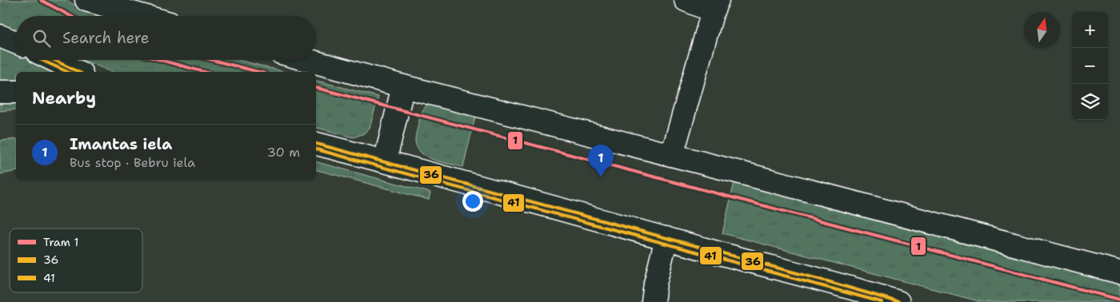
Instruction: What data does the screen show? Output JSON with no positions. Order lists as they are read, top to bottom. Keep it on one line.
{"lines":["tram line 1","transit line 36","transit line 41"],"legend":["Tram 1","36","41"],"north":"top","page":{"map_buttons":["+","−"],"search":"Search here","heading":"Nearby","list":[{"mark":"1","name":"Imantas iela","note":"Bus stop · Bebru iela","value":"30 m"}],"pins":"1"}}
